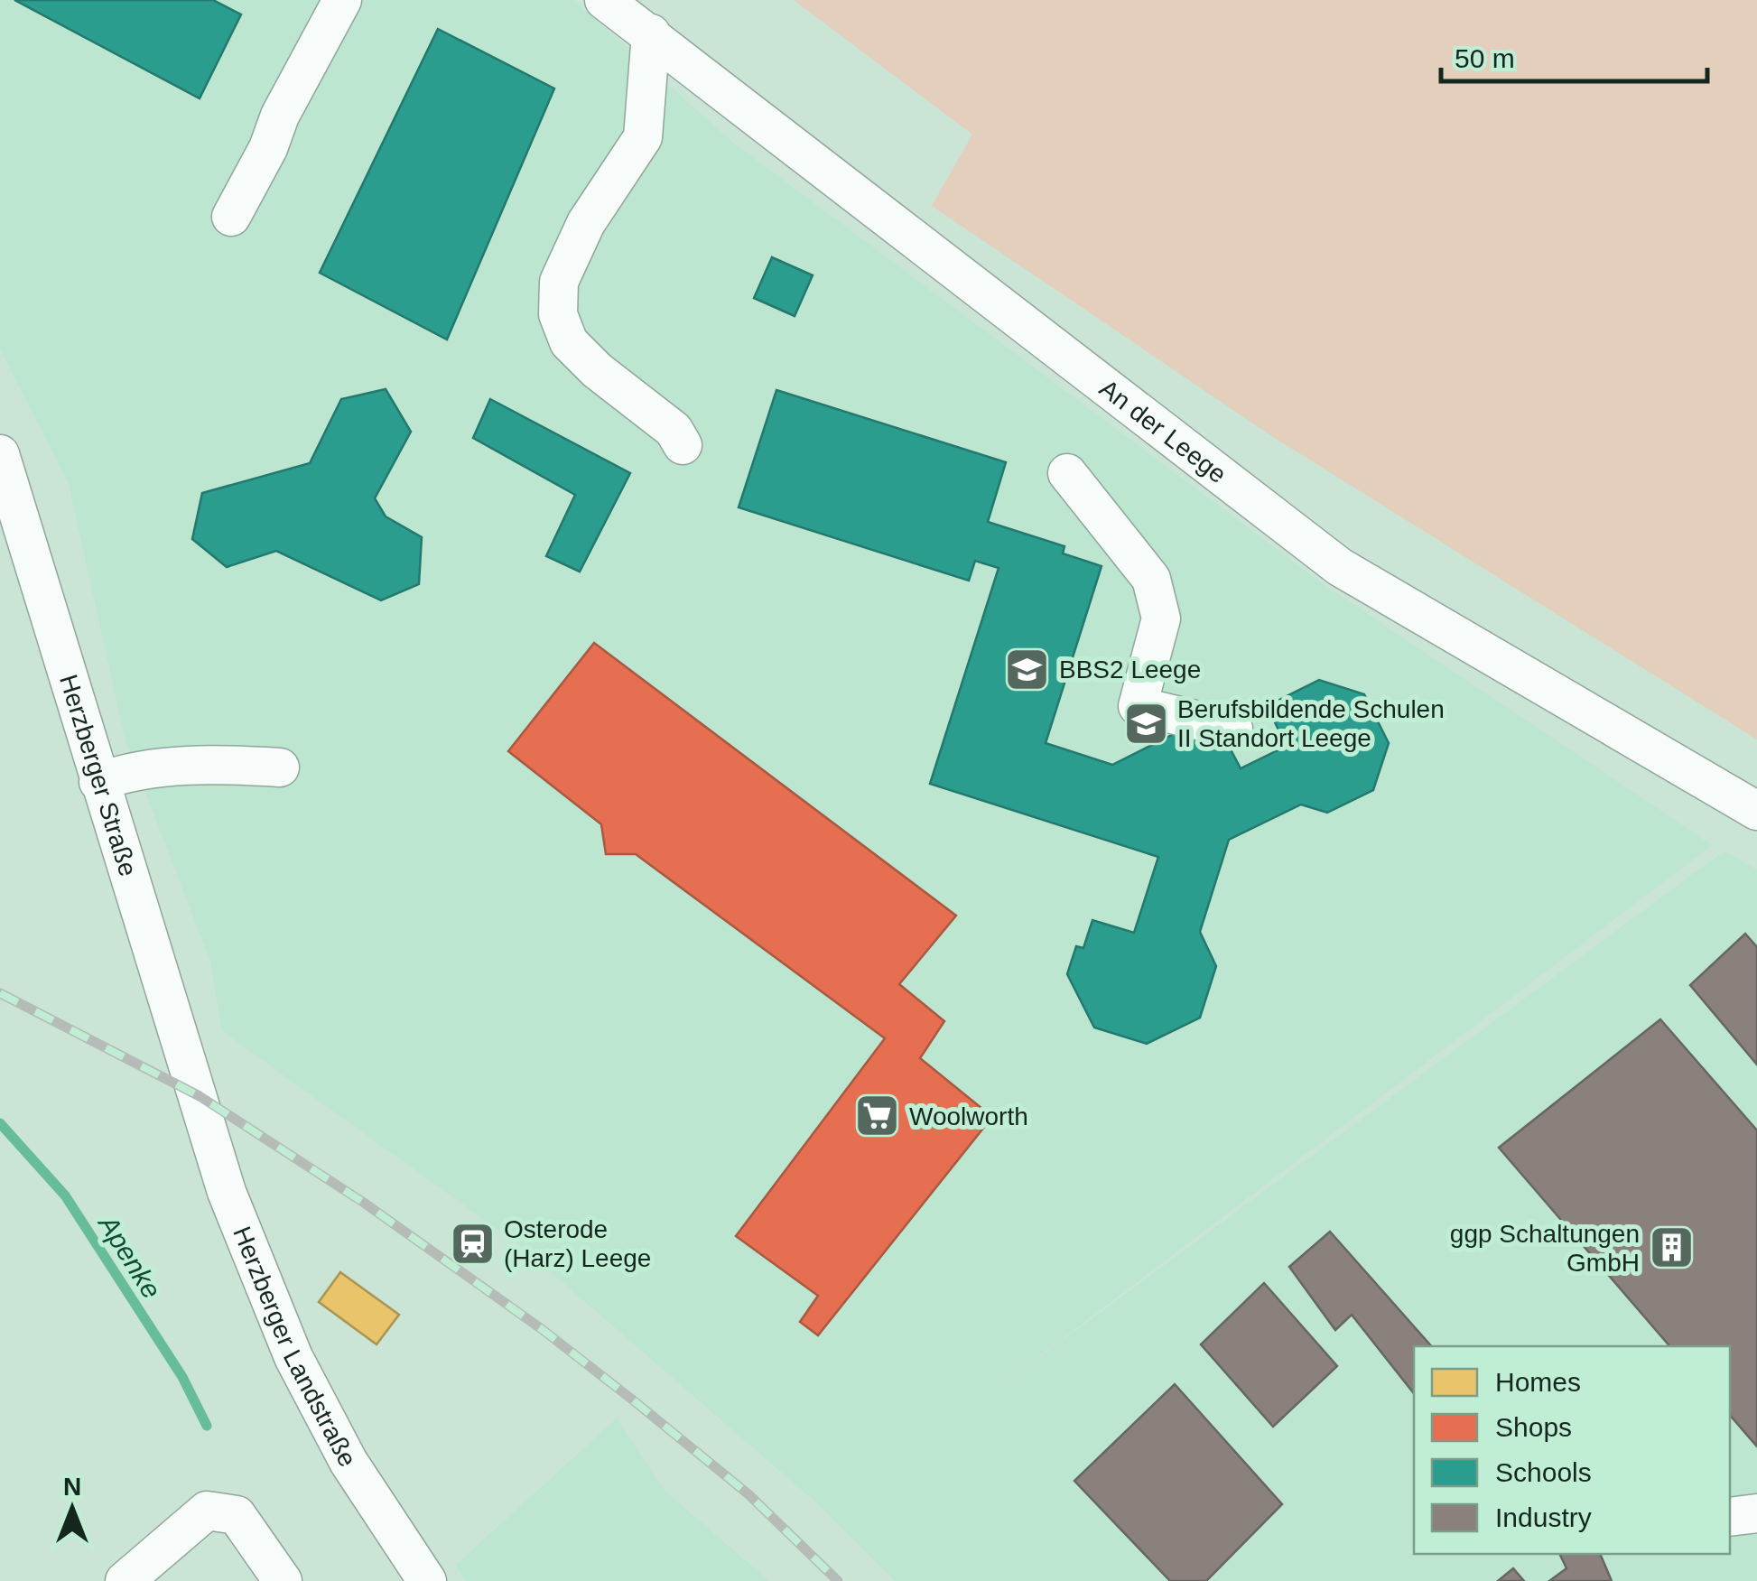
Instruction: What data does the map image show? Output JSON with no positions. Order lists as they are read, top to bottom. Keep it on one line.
{"streets":{"street":["An der Leege","Herzberger Straße","Herzberger Landstraße"]},"crossings":[["Herzberger Straße","Herzberger Landstraße"]],"water":["Apenke"],"places":{"school or university":["BBS2 Leege","Berufsbildende Schulen II Standort Leege"],"supermarket":["Woolworth"],"station":["Osterode (Harz) Leege"],"building":["ggp Schaltungen GmbH"]},"legend":["Homes","Shops","Schools","Industry"],"scale_bar":"50 m","north":"top"}
